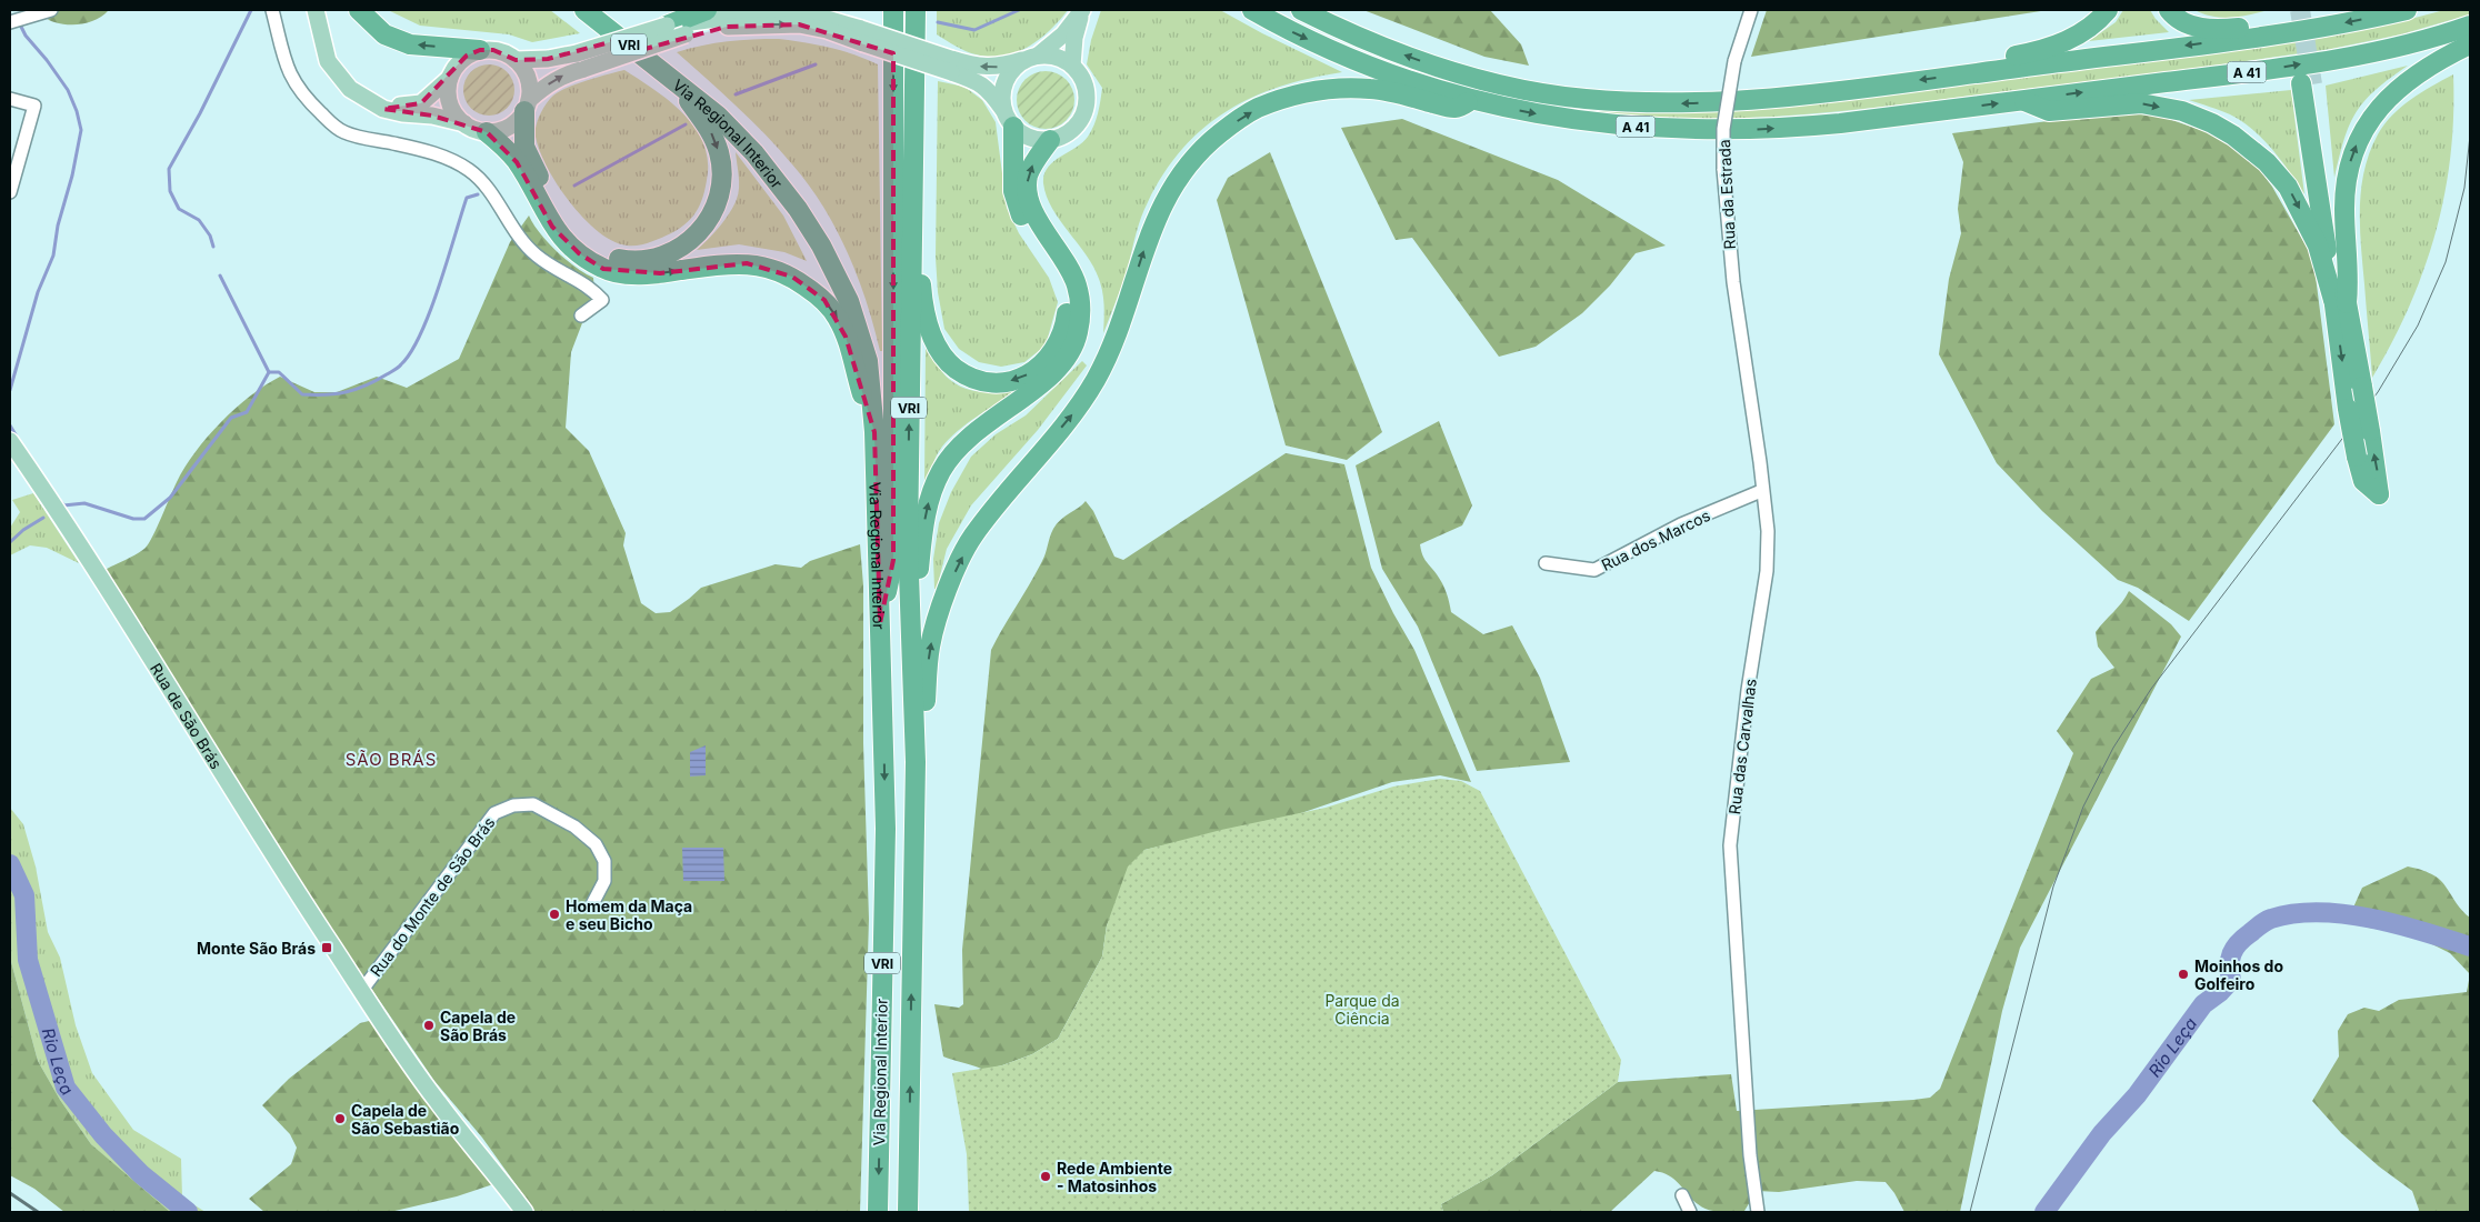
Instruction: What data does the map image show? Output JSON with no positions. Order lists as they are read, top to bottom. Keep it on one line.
{"streets":{"highway":["VRI","A 41","Via Regional Interior"],"main road":["Rua de São Brás"],"street":["Rua da Estrada","Rua dos Marcos","Rua das Carvalhas","Rua do Monte de São Brás"]},"crossings":[["Rua da Estrada","Rua das Carvalhas"],["Rua dos Marcos","Rua das Carvalhas"],["Rua de São Brás","Rua do Monte de São Brás"]],"districts":["SÃO BRÁS"],"water":["Rio Leça"],"parks":["Parque da Ciência"],"places":{"other":["Homem da Maça e seu Bicho","Moinhos do Golfeiro","Capela de São Brás","Capela de São Sebastião","Rede Ambiente - Matosinhos"],"transit":["Monte São Brás"]}}
